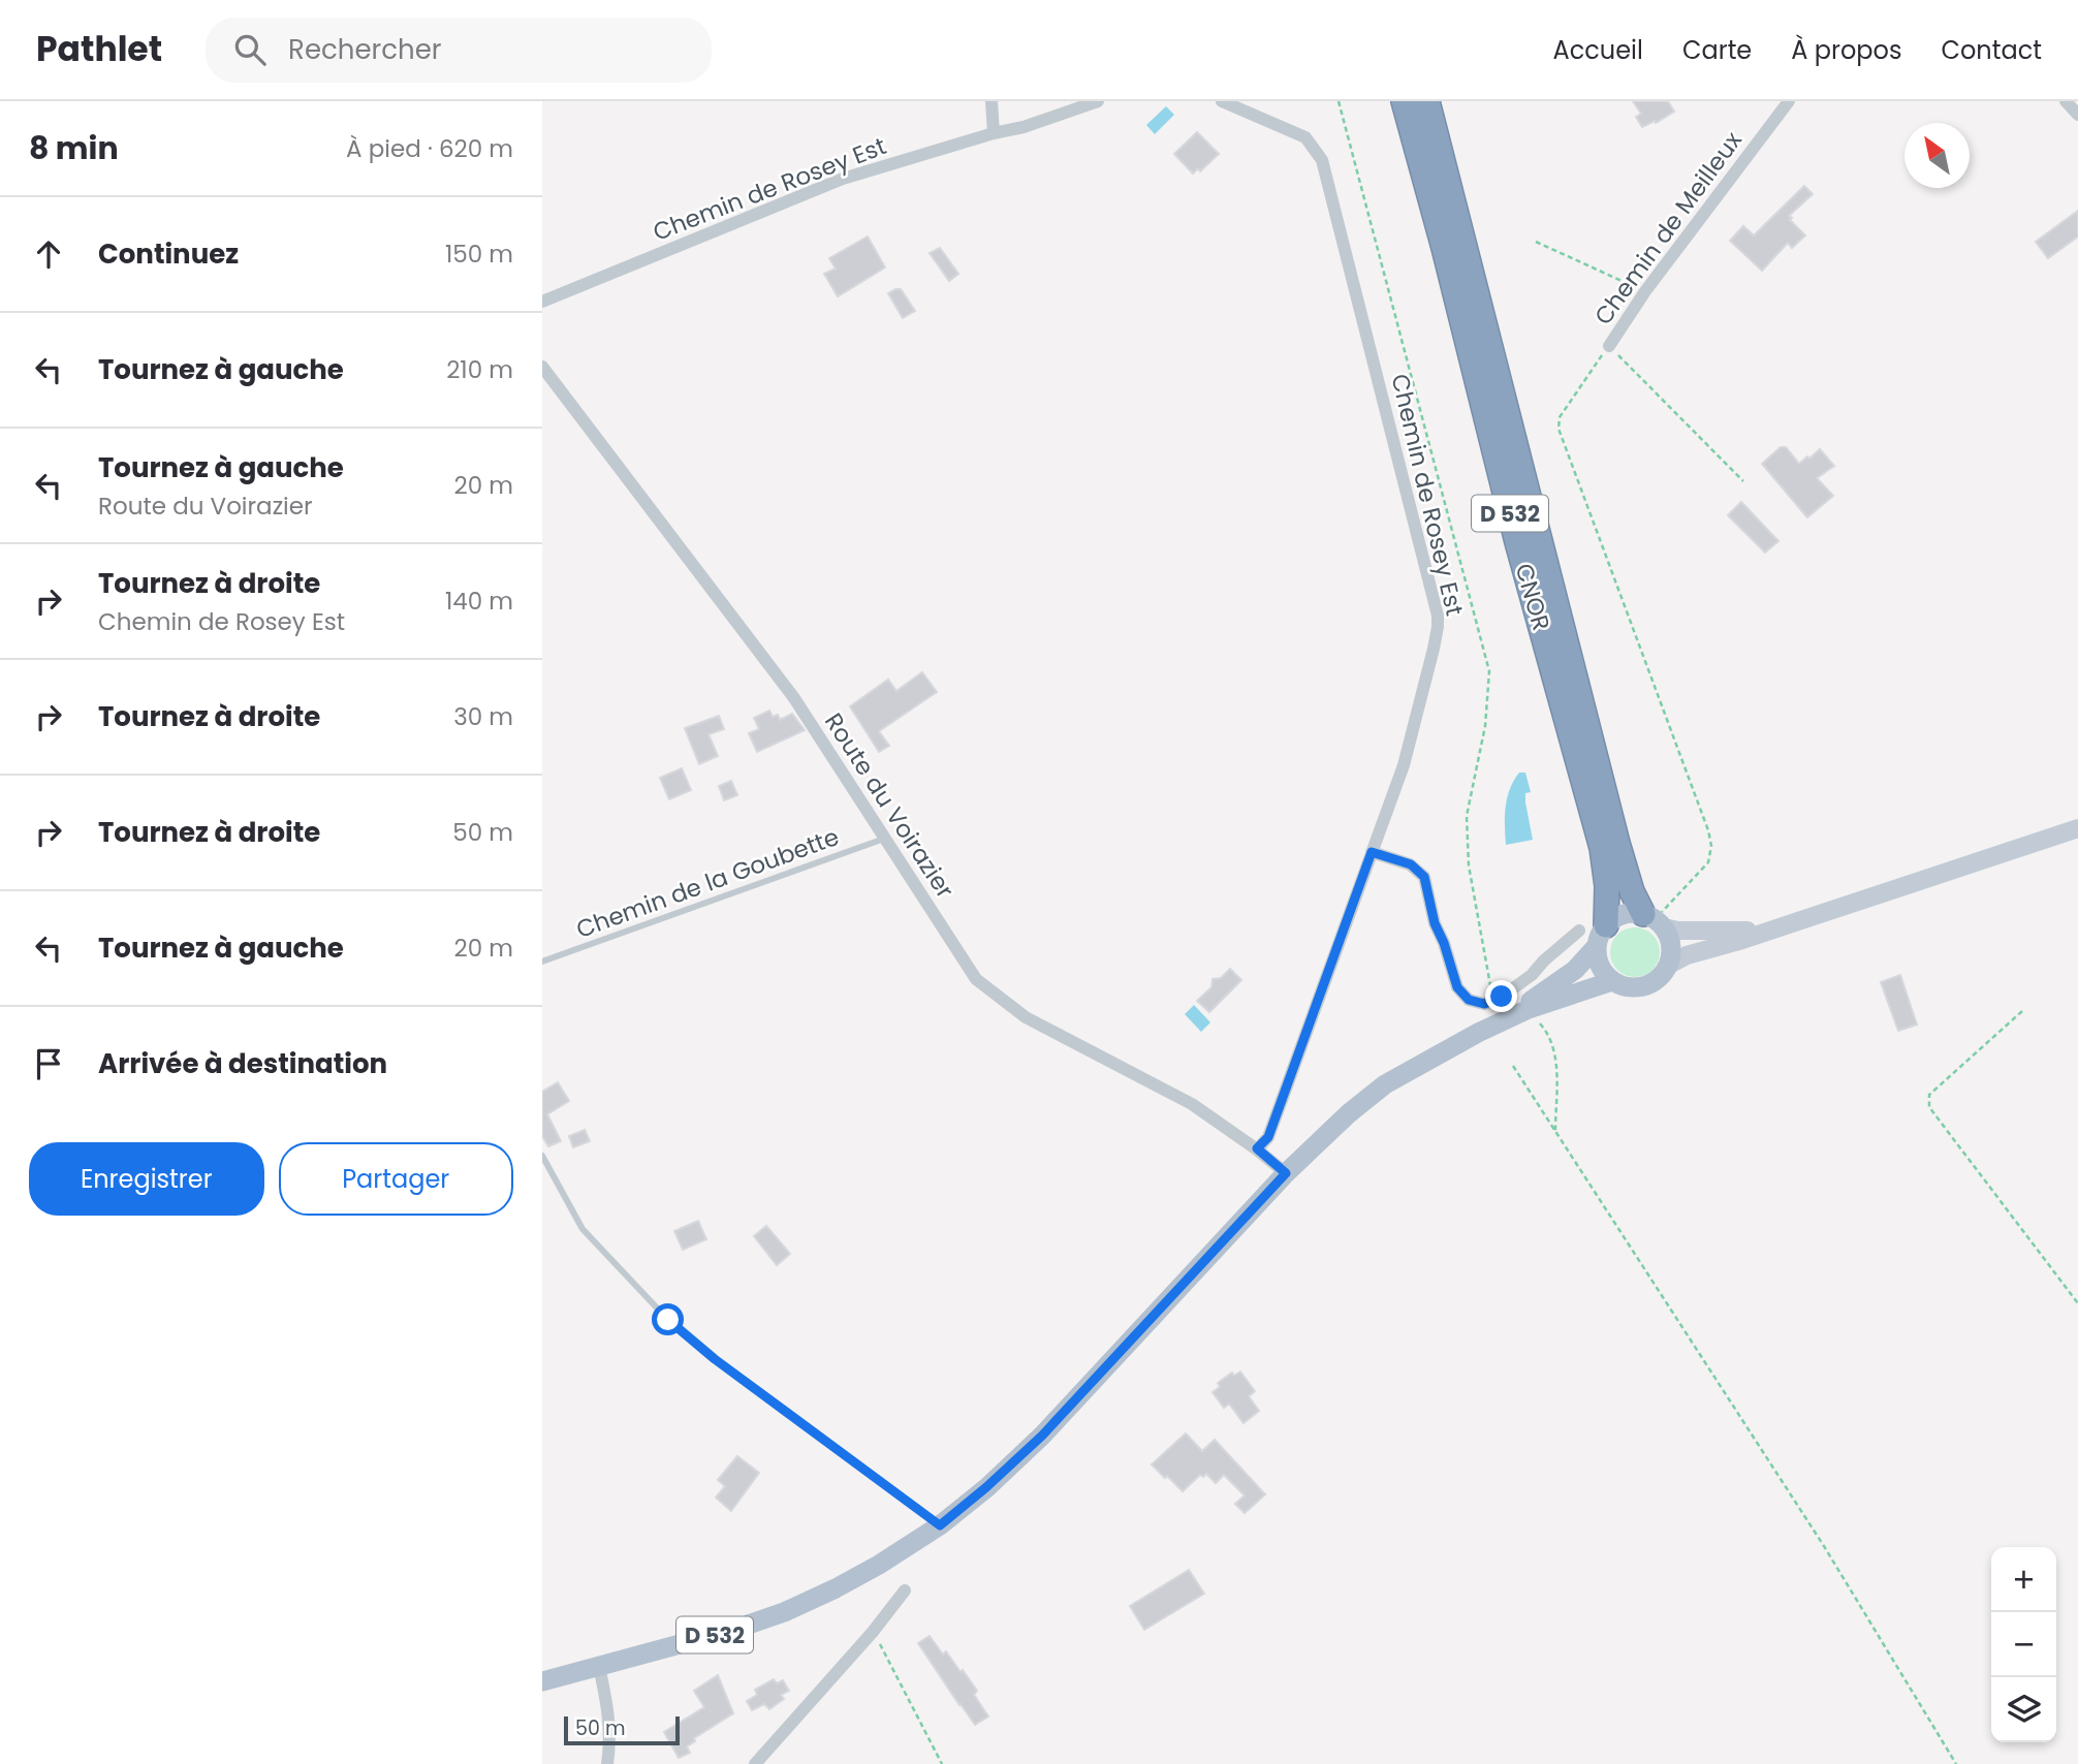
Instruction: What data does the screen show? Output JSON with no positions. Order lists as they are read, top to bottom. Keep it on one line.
{"streets":{"highway":["D 532","CNOR"],"street":["Chemin de Rosey Est","Chemin de Meilleux","Route du Voirazier"],"lane":["Chemin de la Goubette"]},"crossings":[["Chemin de Rosey Est","Route du Voirazier"],["D 532","CNOR"],["D 532","Route du Voirazier"],["Route du Voirazier","Chemin de la Goubette"]],"scale_bar":"50 m","north":"top left","page":{"header":"Pathlet","search":"Rechercher","nav":["Accueil","Carte","À propos","Contact"],"heading":["8 min","À pied · 620 m"],"list":[["Continuez","150 m"],["Tournez à gauche","210 m"],["Tournez à gauche","Route du Voirazier","20 m"],["Tournez à droite","Chemin de Rosey Est","140 m"],["Tournez à droite","30 m"],["Tournez à droite","50 m"],["Tournez à gauche","20 m"],"Arrivée à destination"],"buttons":["Enregistrer","Partager"],"map_buttons":["+","−"],"scale":"50 m"}}
